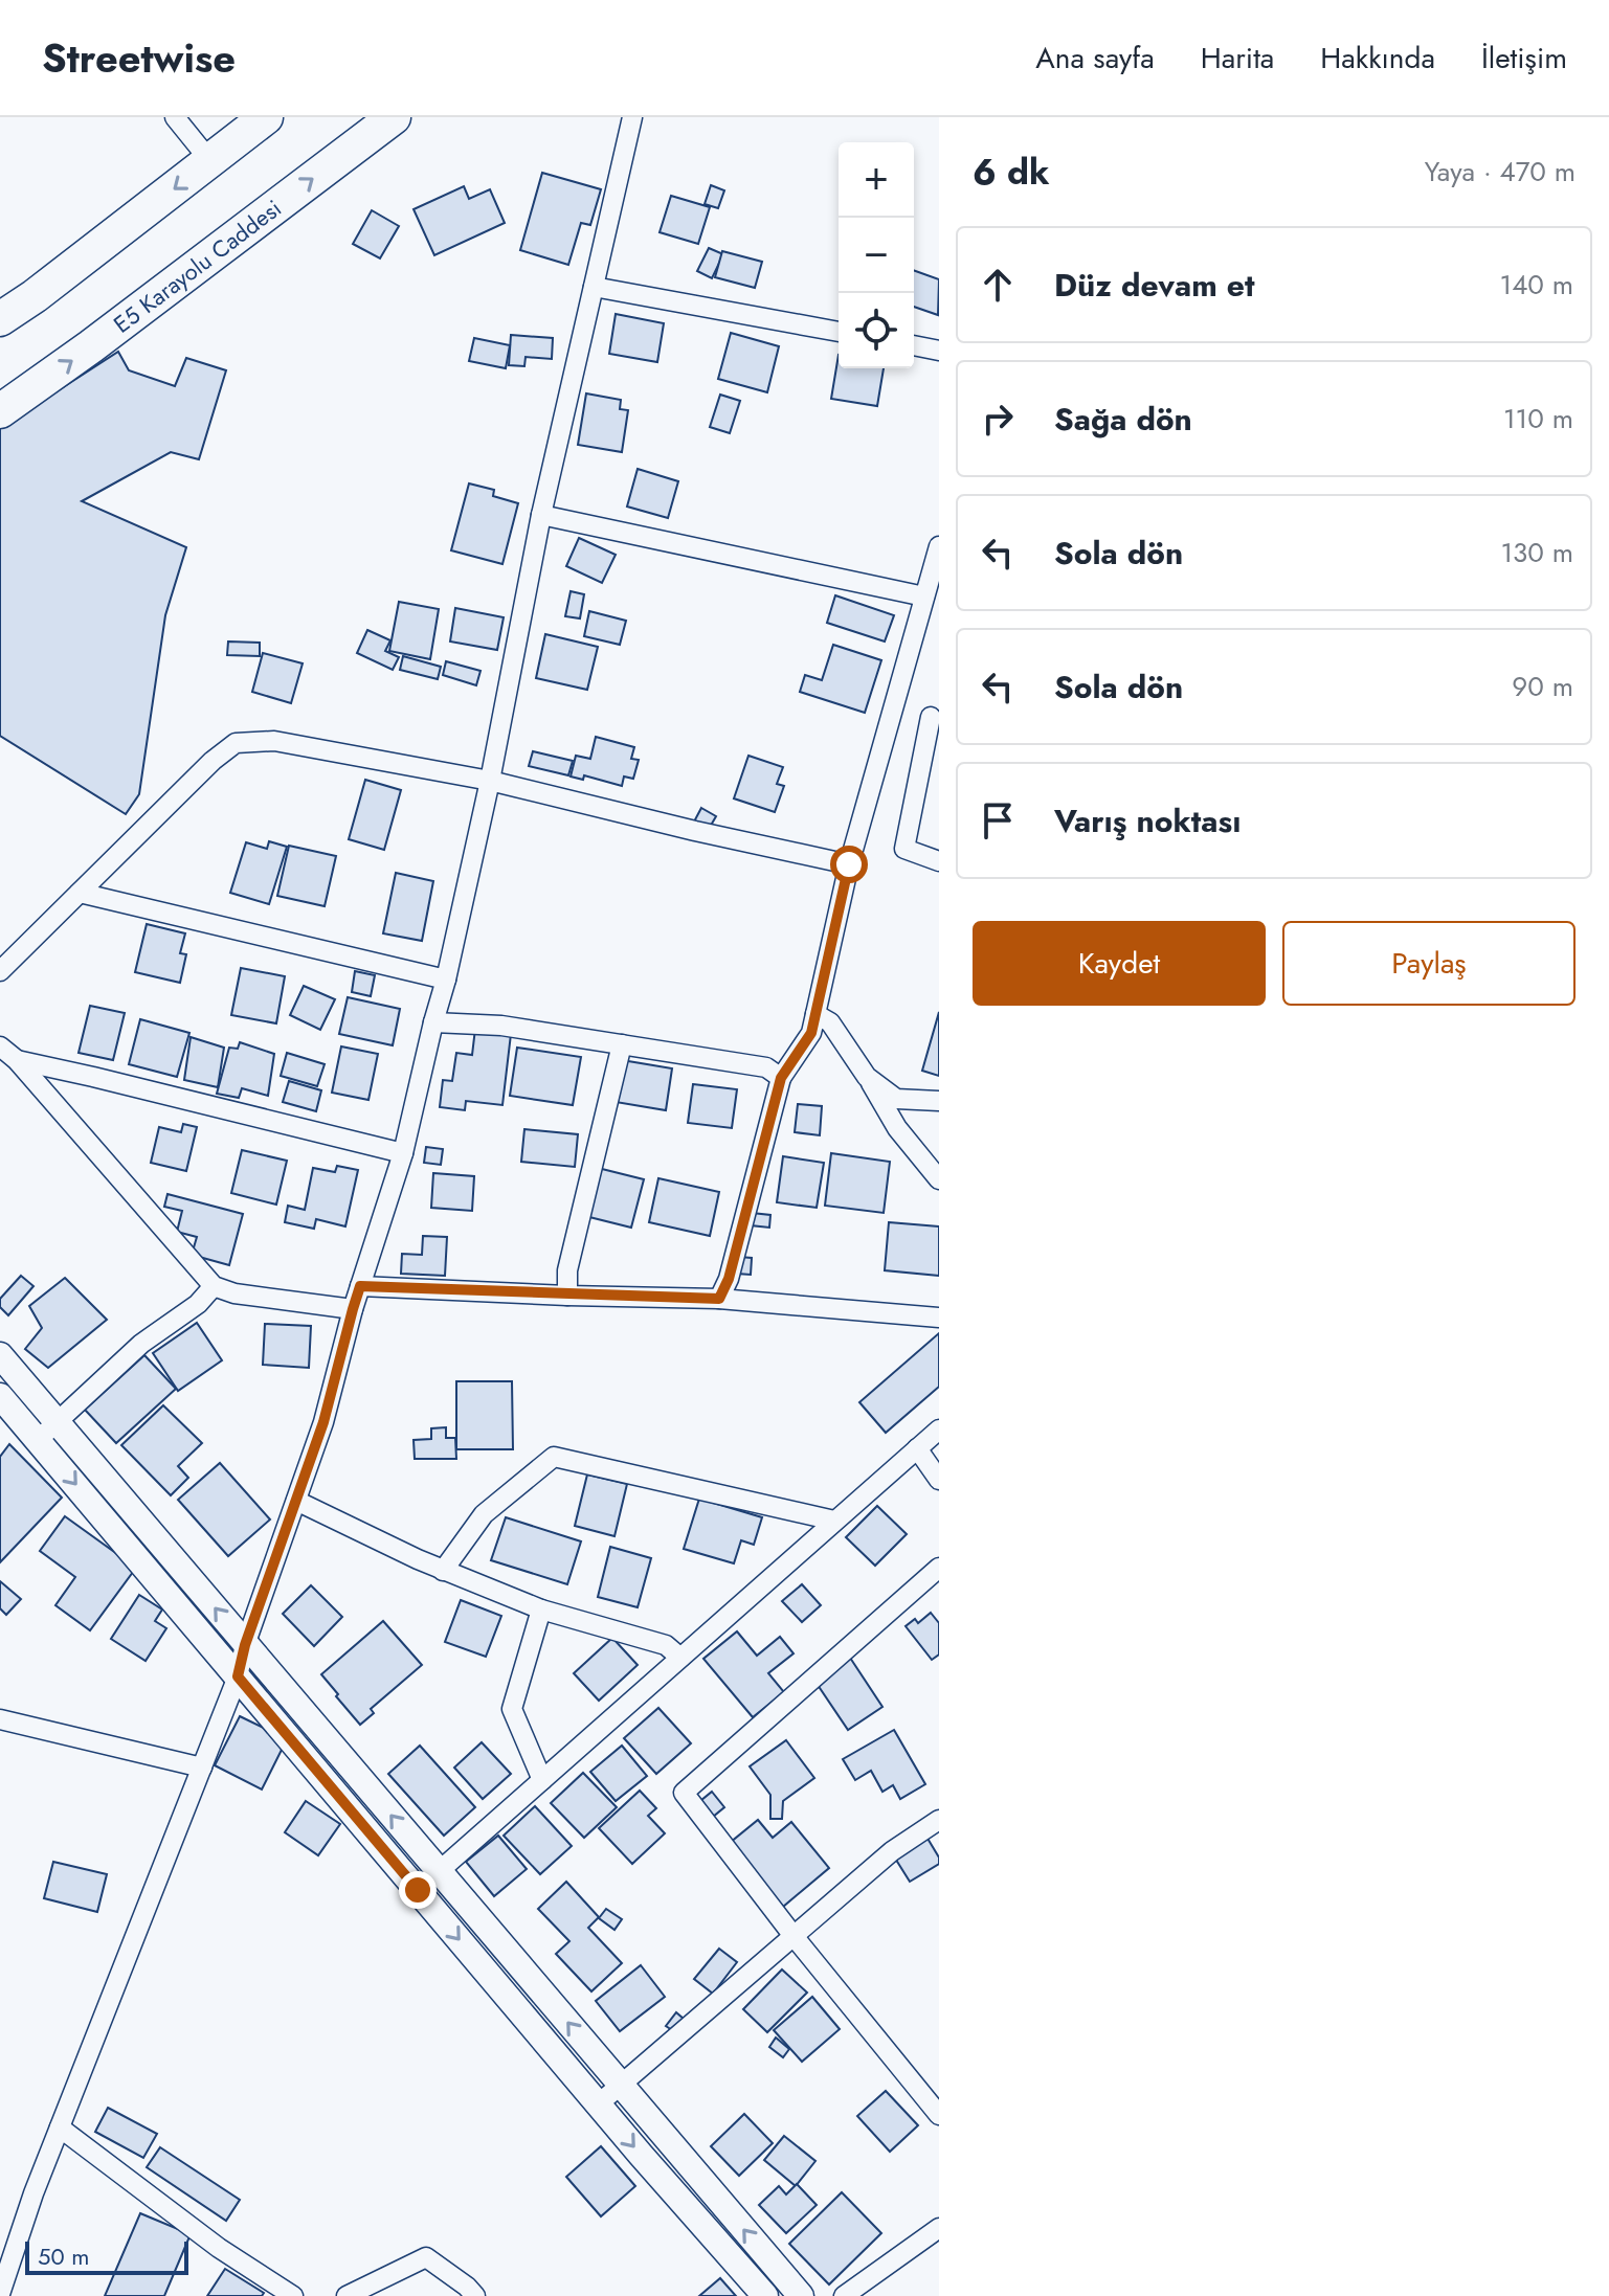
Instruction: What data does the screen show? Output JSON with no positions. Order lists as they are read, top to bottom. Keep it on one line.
{"streets":{"highway":["E5 Karayolu Caddesi"]},"scale_bar":"50 m","page":{"header":"Streetwise","nav":["Ana sayfa","Harita","Hakkında","İletişim"],"heading":["6 dk","Yaya · 470 m"],"map_buttons":["+","−"],"list":[["Düz devam et","140 m"],["Sağa dön","110 m"],["Sola dön","130 m"],["Sola dön","90 m"],"Varış noktası"],"buttons":["Kaydet","Paylaş"],"scale":"50 m"}}
